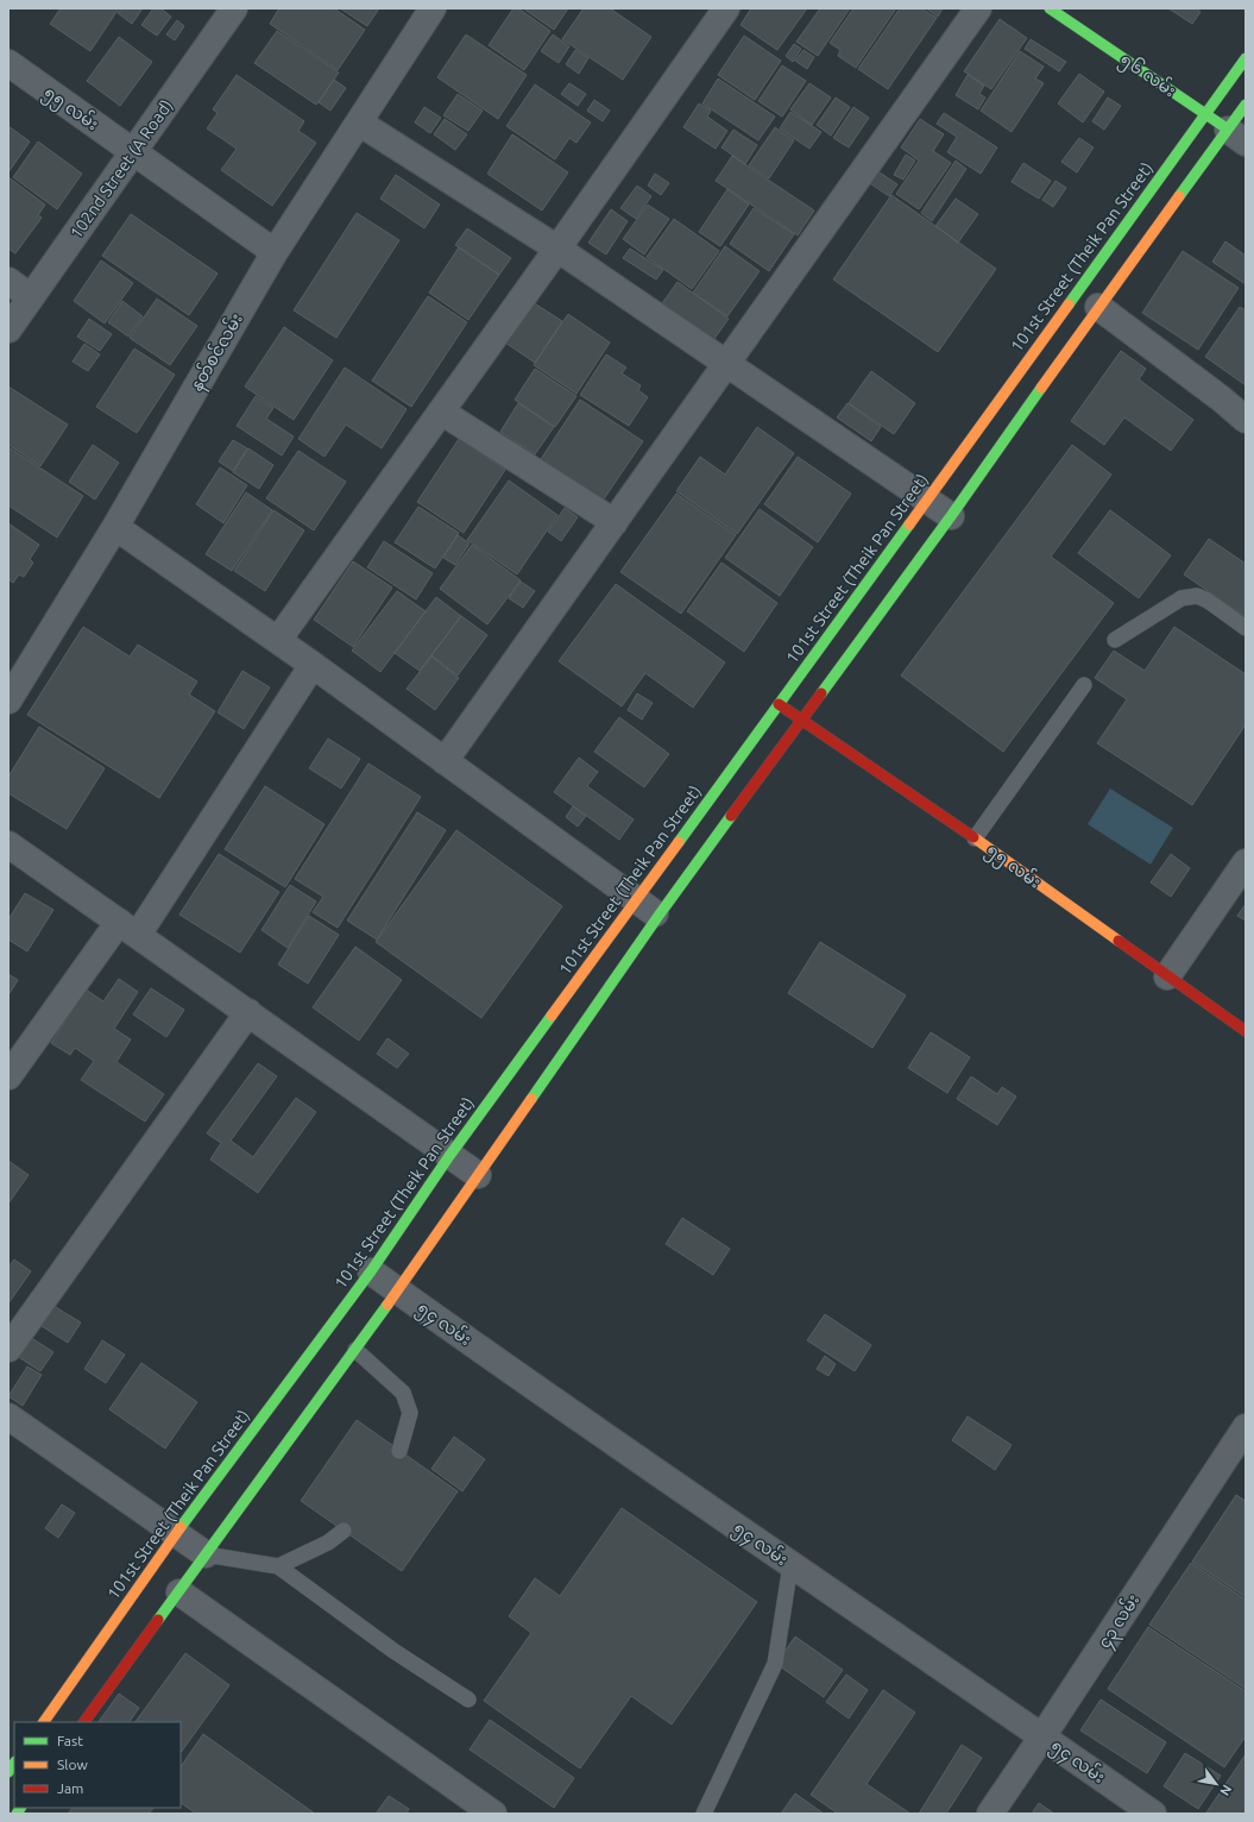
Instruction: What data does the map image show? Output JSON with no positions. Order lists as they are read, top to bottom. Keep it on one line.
{"streets":{"main road":["၅၆ လမ်း","၅၅ လမ်း","101st Street (Theik Pan Street)"],"street":["102nd Street (A Road)","နတ်စင်လမ်း","၅၄ လမ်း","၄၃ လမ်း"]},"crossings":[["၅၆ လမ်း","101st Street (Theik Pan Street)"],["၅၅ လမ်း","102nd Street (A Road)"],["၅၅ လမ်း","101st Street (Theik Pan Street)"],["၅၅ လမ်း","နတ်စင်လမ်း"],["101st Street (Theik Pan Street)","၅၄ လမ်း"],["၅၄ လမ်း","၄၃ လမ်း"]],"legend":["Fast","Slow","Jam"],"north":"bottom right"}
